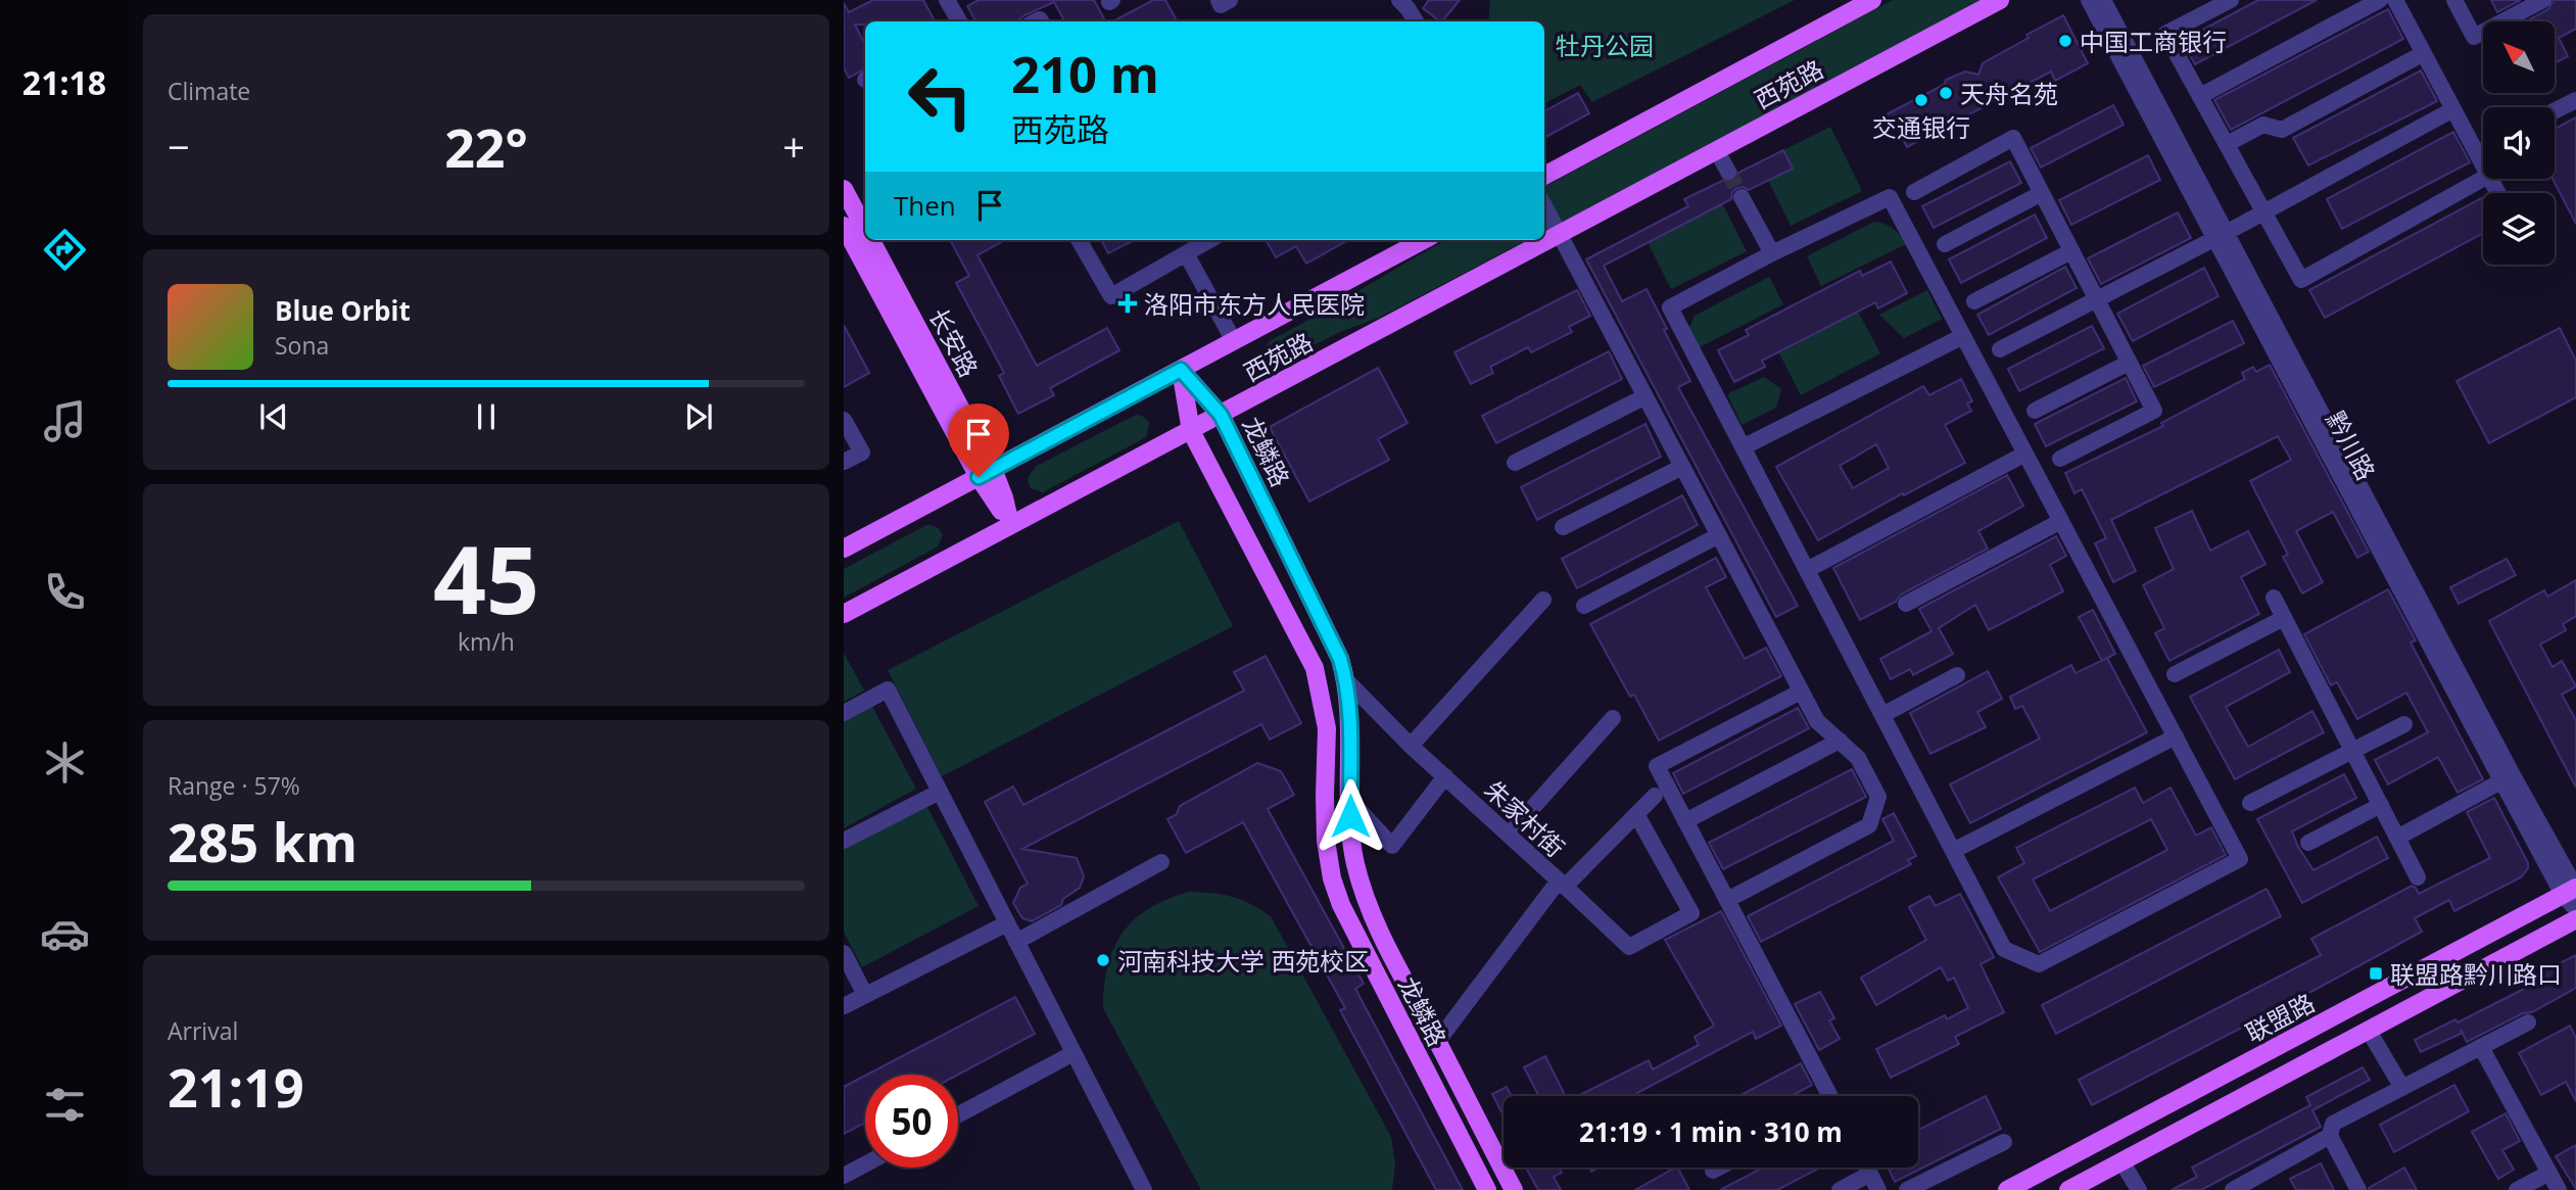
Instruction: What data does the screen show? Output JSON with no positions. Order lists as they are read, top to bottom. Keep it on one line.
{"streets":{"main road":["西苑路","长安路","龙鳞路","联盟路"],"street":["黔川路","朱家村街"]},"crossings":[["西苑路","长安路"],["西苑路","龙鳞路"],["黔川路","联盟路"],["龙鳞路","朱家村街"]],"parks":["牡丹公园"],"places":{"other":["中国工商银行","天舟名苑","交通银行","河南科技大学 西苑校区"],"health":["洛阳市东方人民医院"],"transit":["联盟路黔川路口"]},"north":"top left","page":{"tabs":"21:18","tile":["Climate",["45","km/h"],["Range · 57%","285 km"],["Arrival","21:19"]],"turn":["210 m","西苑路"],"heat":["−","22°","+"],"then":"Then","song":["Blue Orbit","Sona"],"limit":"50","trip":"21:19 · 1 min · 310 m"}}
